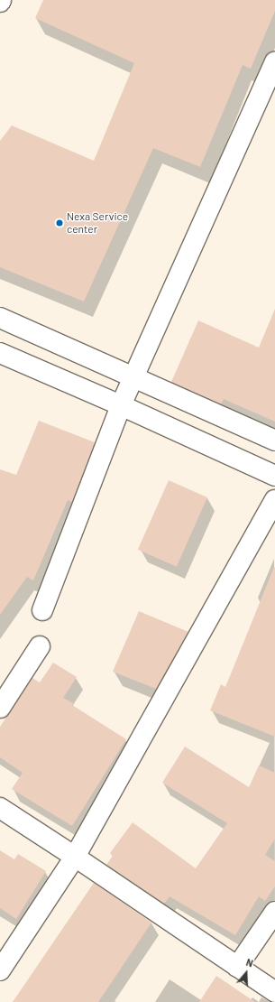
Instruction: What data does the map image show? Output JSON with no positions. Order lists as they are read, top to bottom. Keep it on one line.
{"places":["Nexa Service center"],"north":"top"}
